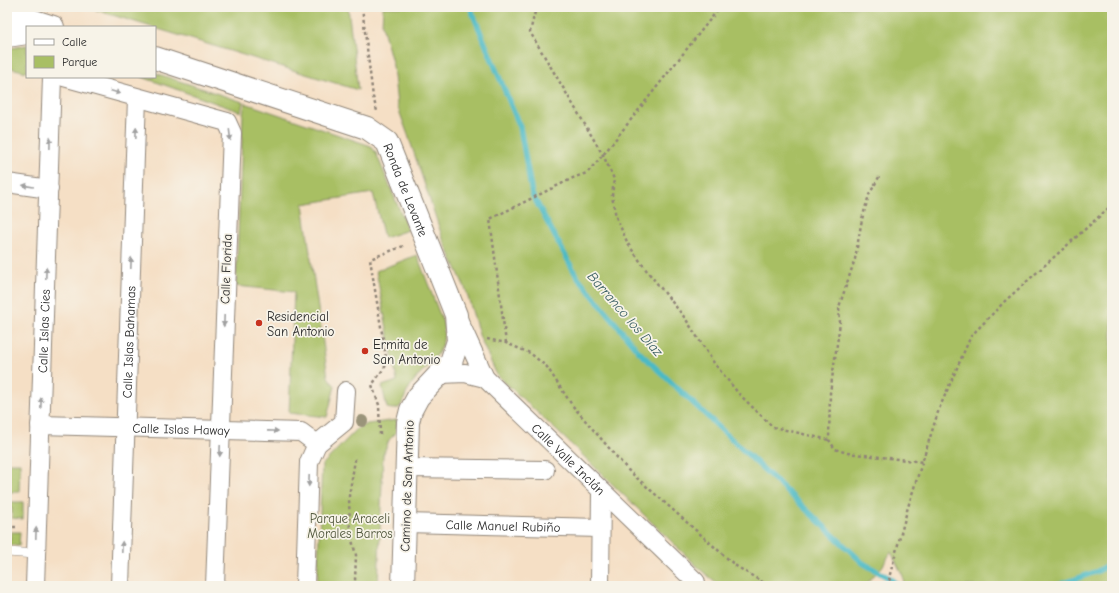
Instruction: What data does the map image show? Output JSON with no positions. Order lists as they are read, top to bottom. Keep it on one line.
{"streets":{"main road":["Ronda de Levante","Camino de San Antonio"],"street":["Calle Florida","Calle Islas Cies","Calle Islas Bahamas","Calle Islas Haway","Calle Valle Inclán","Calle Manuel Rubiño"]},"crossings":[["Ronda de Levante","Calle Valle Inclán"],["Ronda de Levante","Camino de San Antonio"],["Calle Florida","Calle Islas Bahamas"],["Calle Florida","Calle Islas Haway"],["Calle Islas Cies","Calle Islas Haway"],["Calle Islas Bahamas","Calle Islas Haway"],["Calle Valle Inclán","Calle Manuel Rubiño"],["Camino de San Antonio","Calle Manuel Rubiño"]],"one_way":["Calle Florida","Calle Islas Cies","Calle Islas Bahamas","Calle Islas Haway"],"water":["Barranco los Díaz"],"parks":["Parque Araceli Morales Barros"],"places":["Residencial San Antonio","Ermita de San Antonio"],"legend":["Calle","Parque"]}
